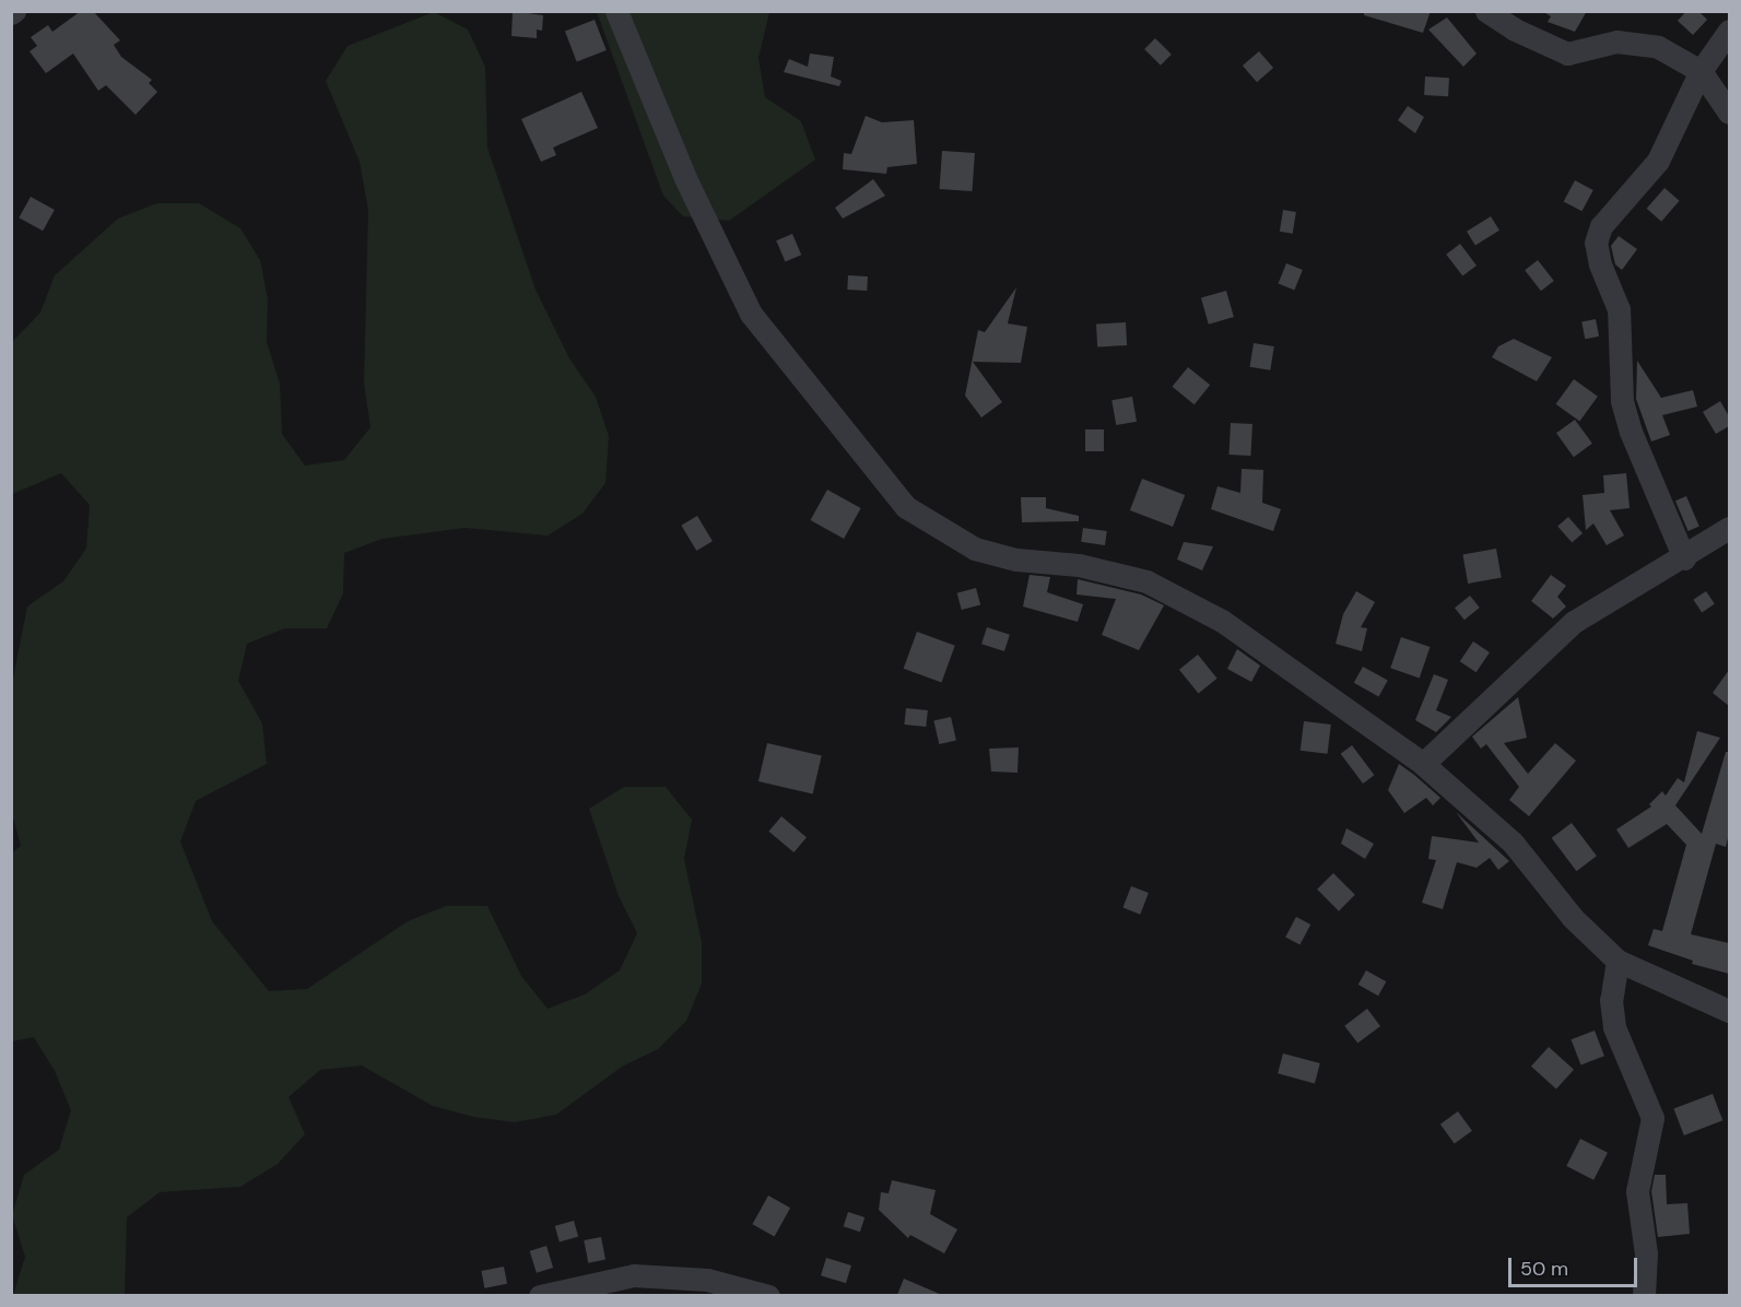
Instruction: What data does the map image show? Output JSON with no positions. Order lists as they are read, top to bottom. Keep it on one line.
{"scale_bar":"50 m"}
